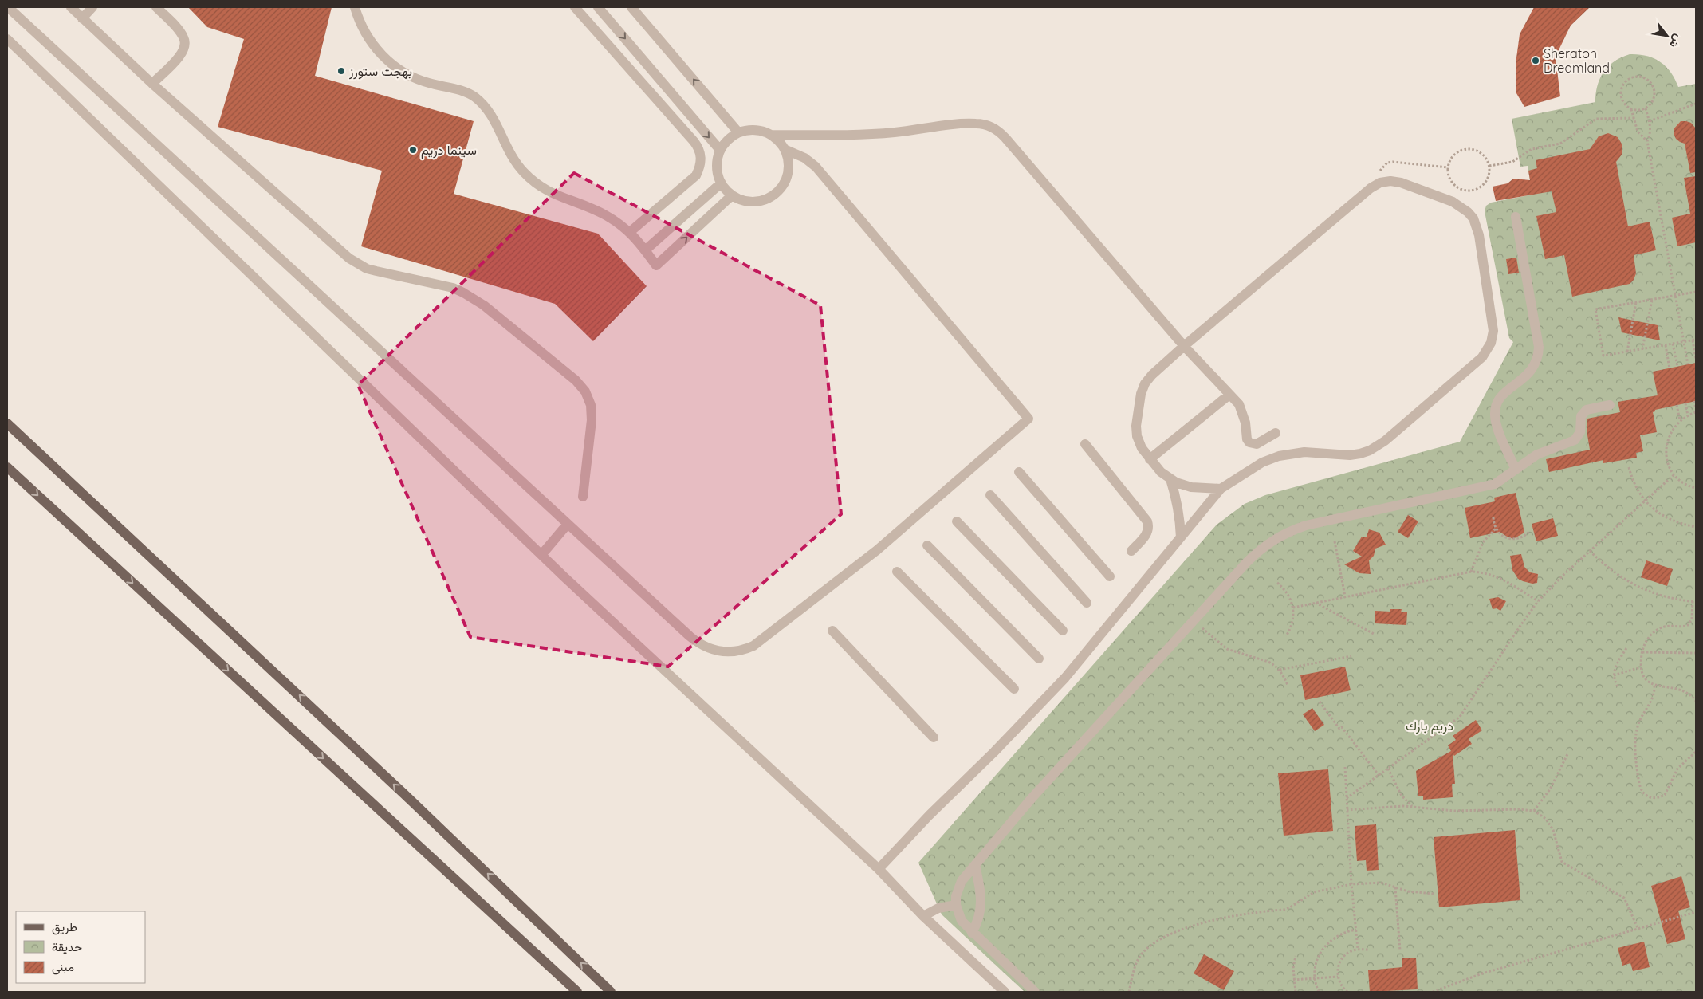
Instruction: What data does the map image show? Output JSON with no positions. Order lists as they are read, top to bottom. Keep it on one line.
{"parks":["دريم بارك"],"places":["Sheraton Dreamland","بهجت ستورز","سينما دريم"],"legend":["طريق","حديقة","مبنى"],"north":"bottom right"}
